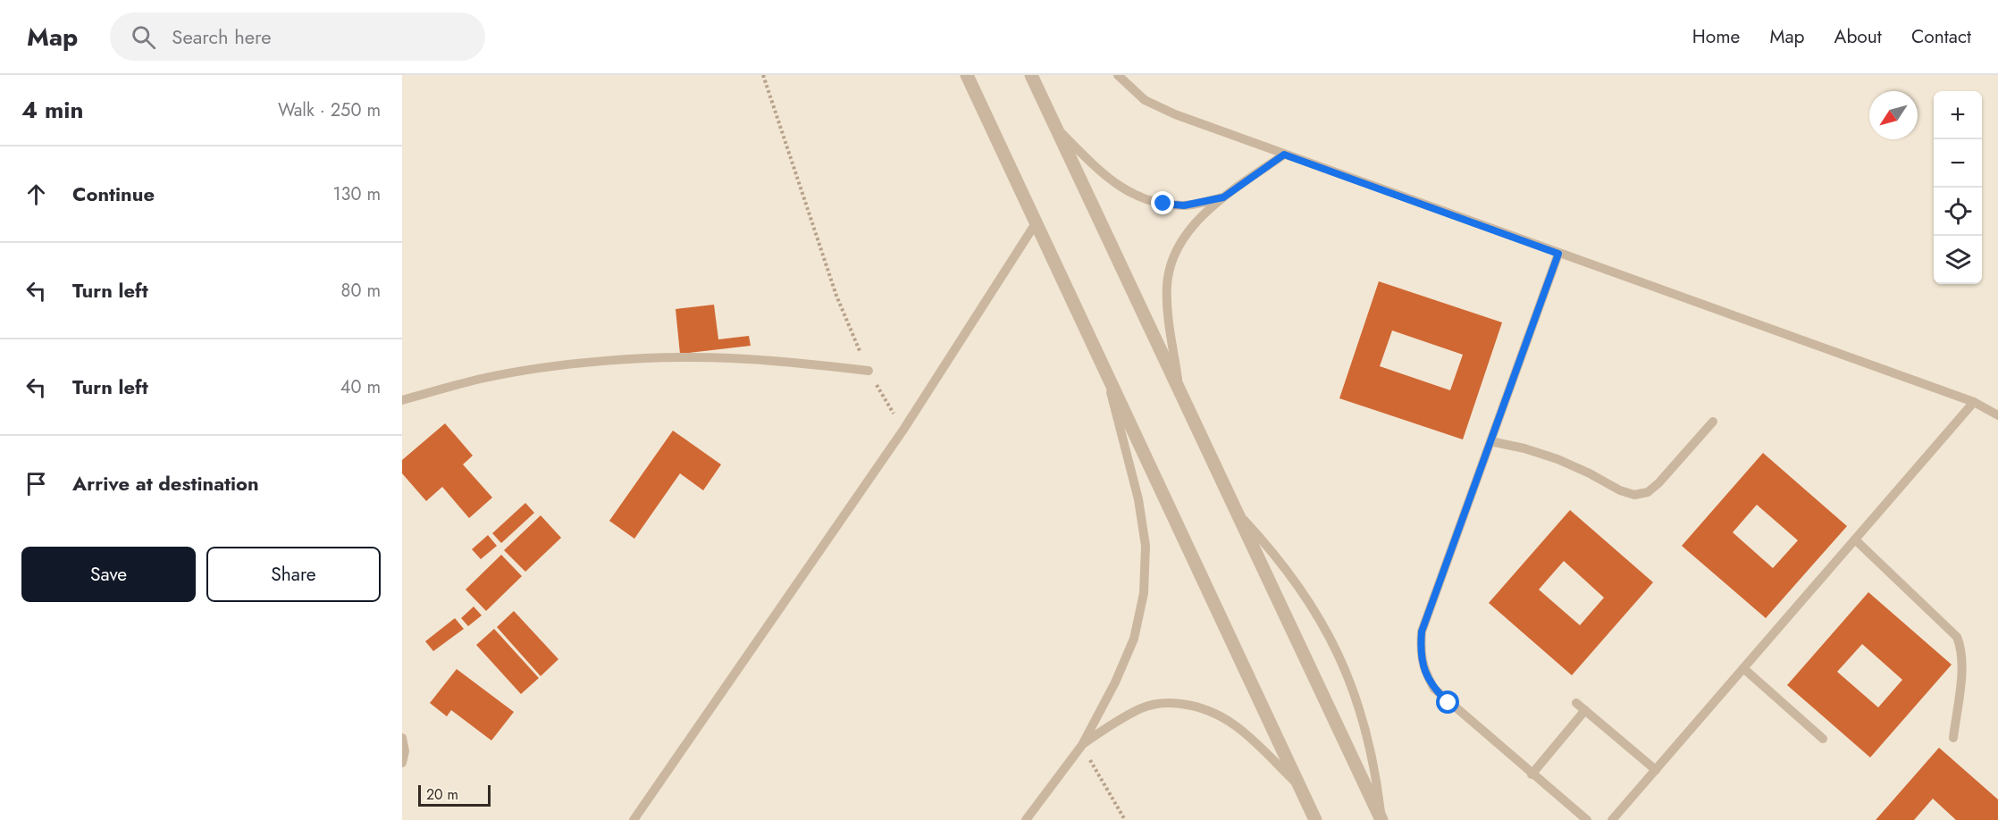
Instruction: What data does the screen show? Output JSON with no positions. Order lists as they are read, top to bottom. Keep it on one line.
{"scale_bar":"20 m","north":"bottom left","page":{"header":"Map","search":"Search here","nav":["Home","Map","About","Contact"],"heading":["4 min","Walk · 250 m"],"map_buttons":["+","−"],"list":[["Continue","130 m"],["Turn left","80 m"],["Turn left","40 m"],"Arrive at destination"],"buttons":["Save","Share"],"scale":"20 m"}}
